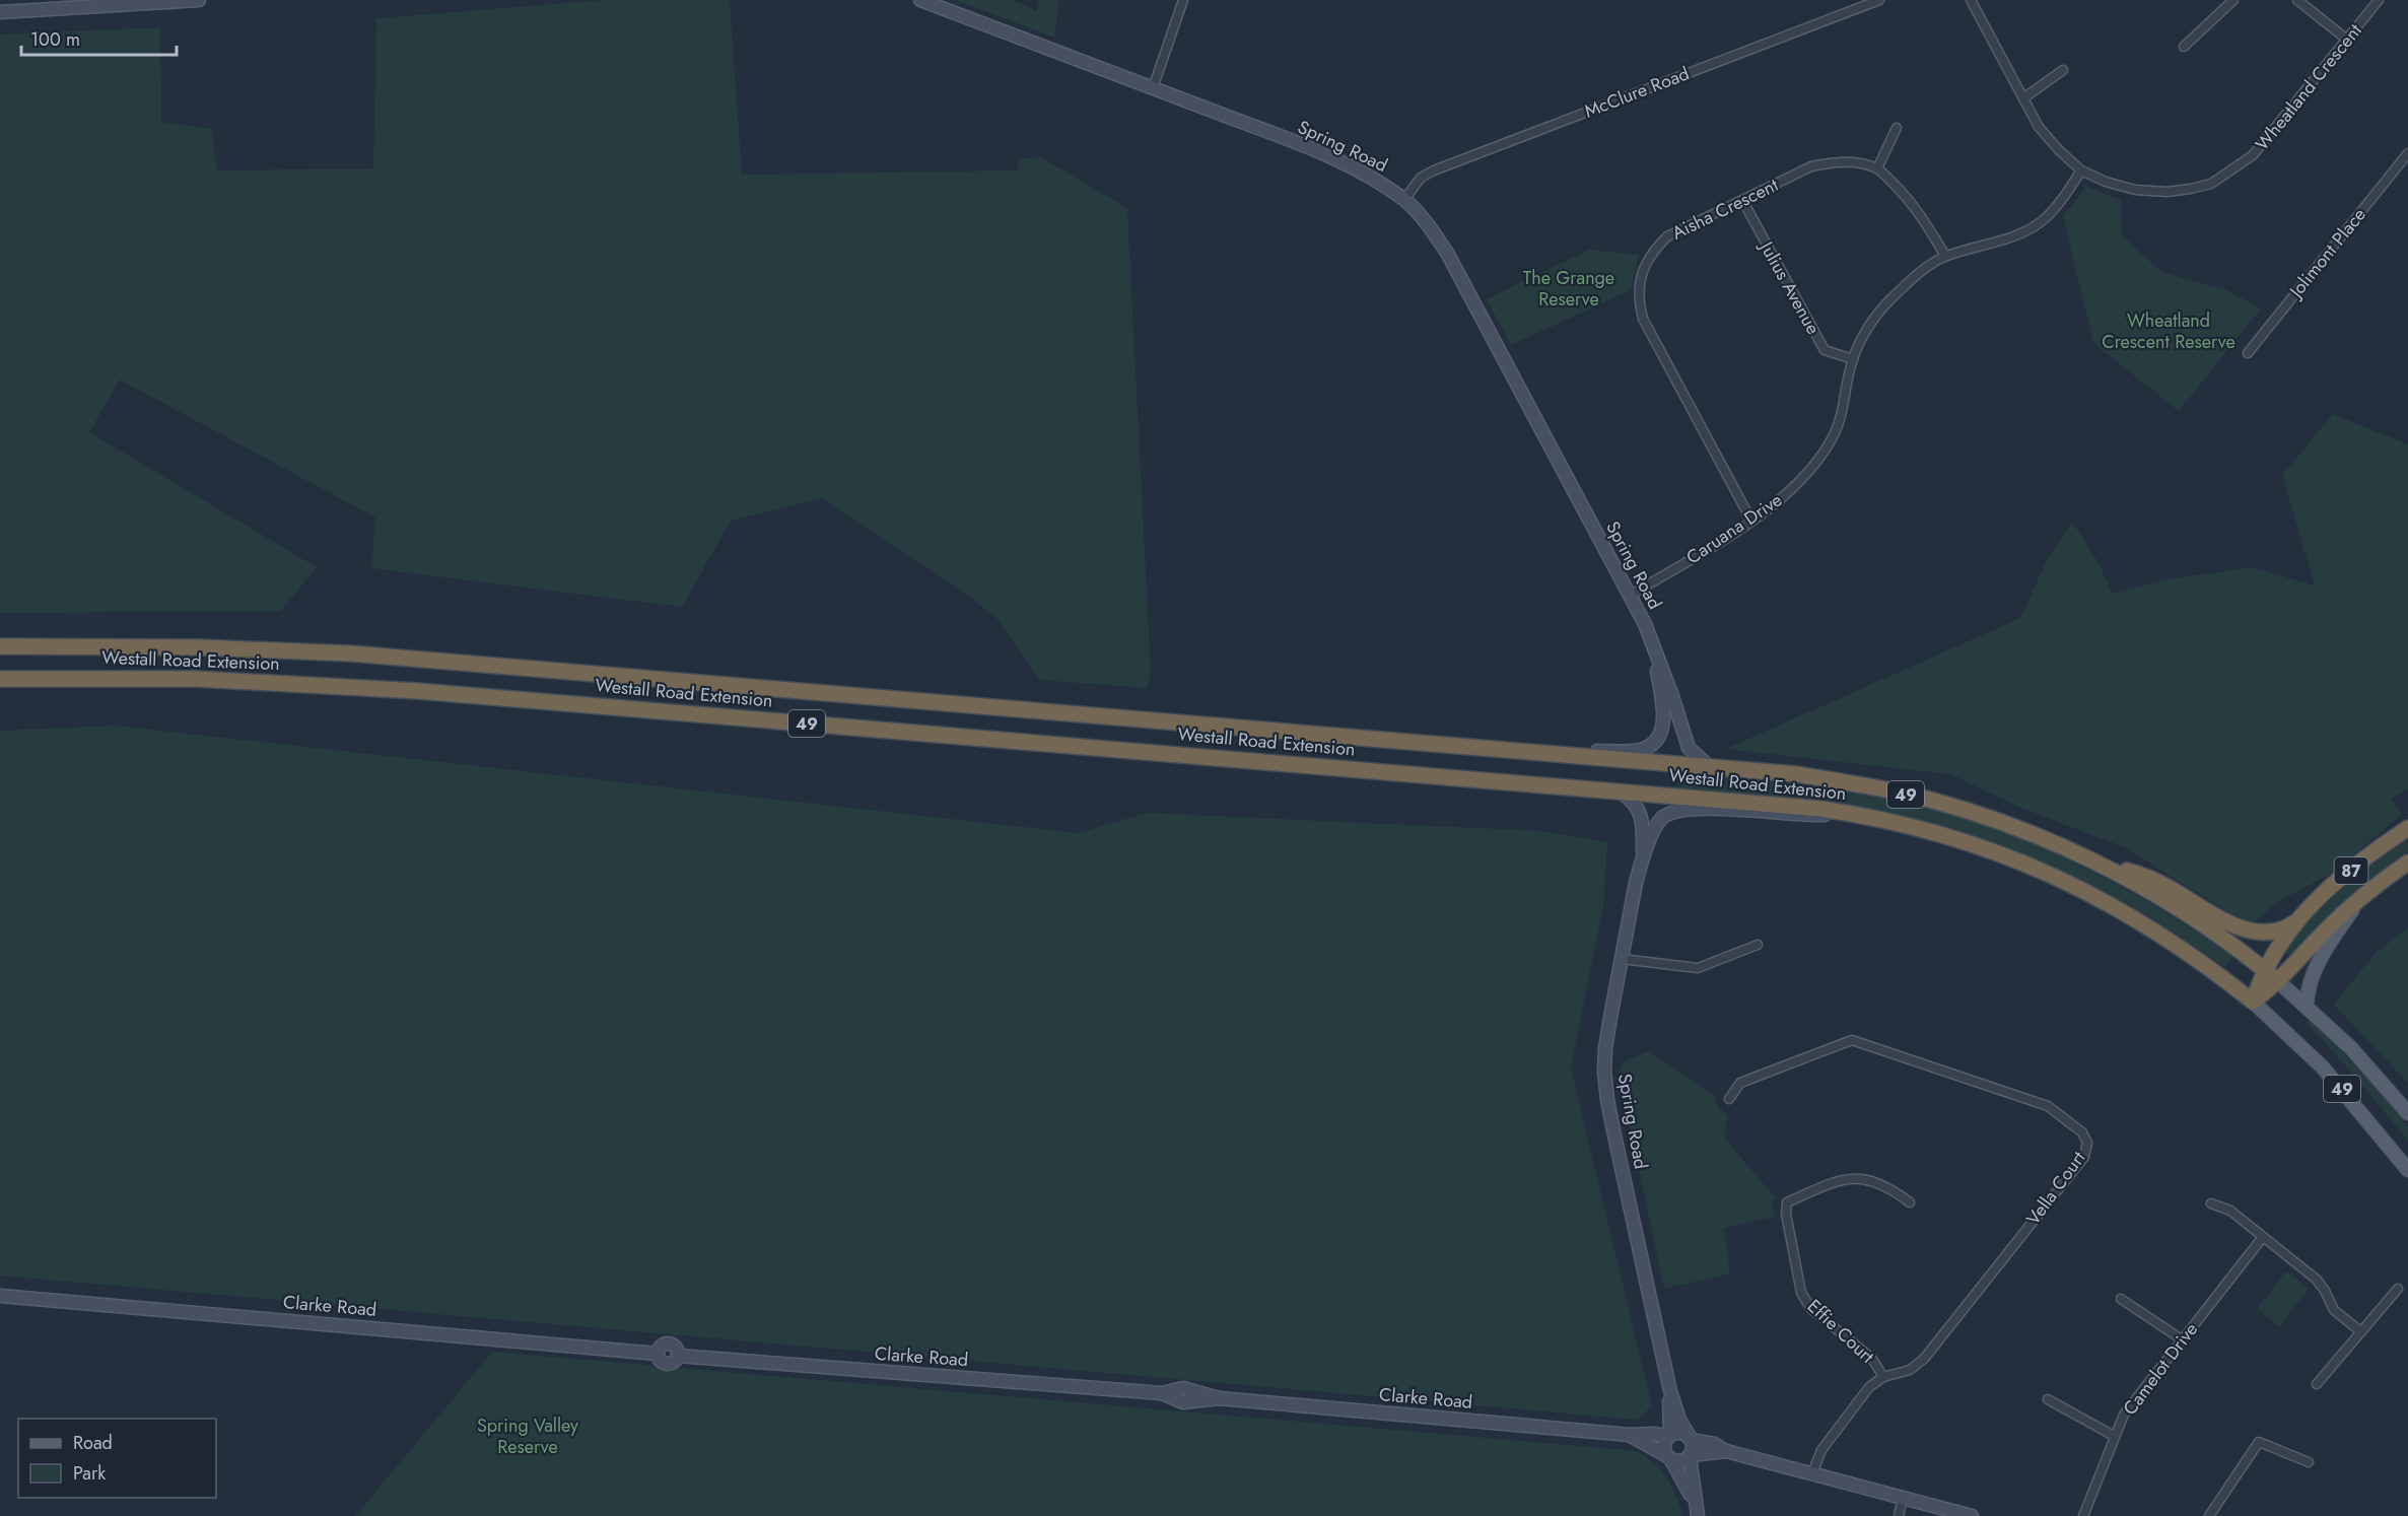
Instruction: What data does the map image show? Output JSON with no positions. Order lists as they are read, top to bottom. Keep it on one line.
{"streets":{"highway":["Westall Road Extension","49","87"],"main road":["Spring Road","Clarke Road"],"street":["Wheatland Crescent","McClure Road","Aisha Crescent","Jolimont Place","Julius Avenue","Caruana Drive","Vella Court","Effie Court","Camelot Drive"]},"crossings":[["Wheatland Crescent","Caruana Drive"],["McClure Road","Spring Road"],["Spring Road","Caruana Drive"],["Spring Road","Westall Road Extension"],["Spring Road","Clarke Road"],["Aisha Crescent","Julius Avenue"],["Aisha Crescent","Caruana Drive"],["Julius Avenue","Caruana Drive"],["Westall Road Extension","87"],["Vella Court","Effie Court"]],"parks":["The Grange Reserve","Wheatland Crescent Reserve","Spring Valley Reserve"],"legend":["Road","Park"],"scale_bar":"100 m"}
